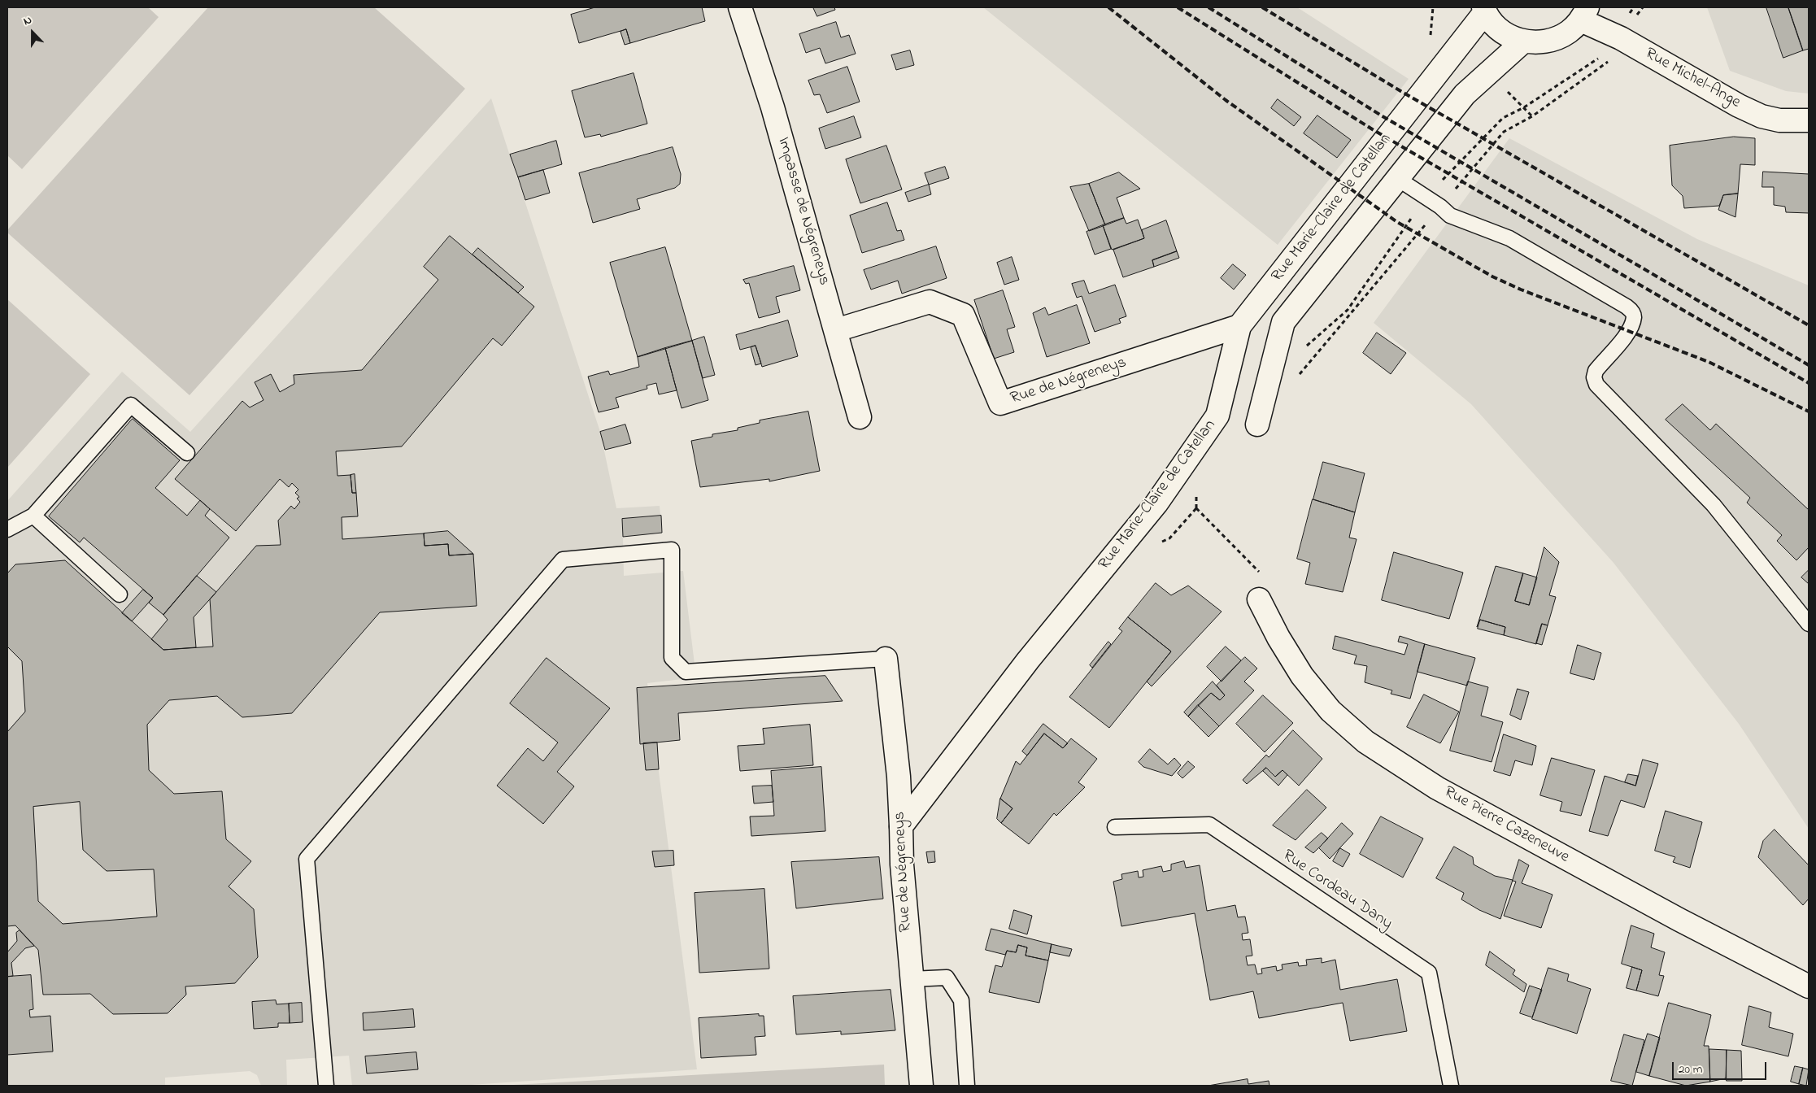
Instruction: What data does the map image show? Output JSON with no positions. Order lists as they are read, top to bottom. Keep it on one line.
{"streets":{"street":["Rue Michel-Ange","Rue Marie-Claire de Catellan","Impasse de Négreneys","Rue de Négreneys","Rue Pierre Cazeneuve"],"lane":["Rue Cordeau Dany"]},"crossings":[["Rue Marie-Claire de Catellan","Rue de Négreneys"],["Impasse de Négreneys","Rue de Négreneys"]],"scale_bar":"20 m","north":"top"}
